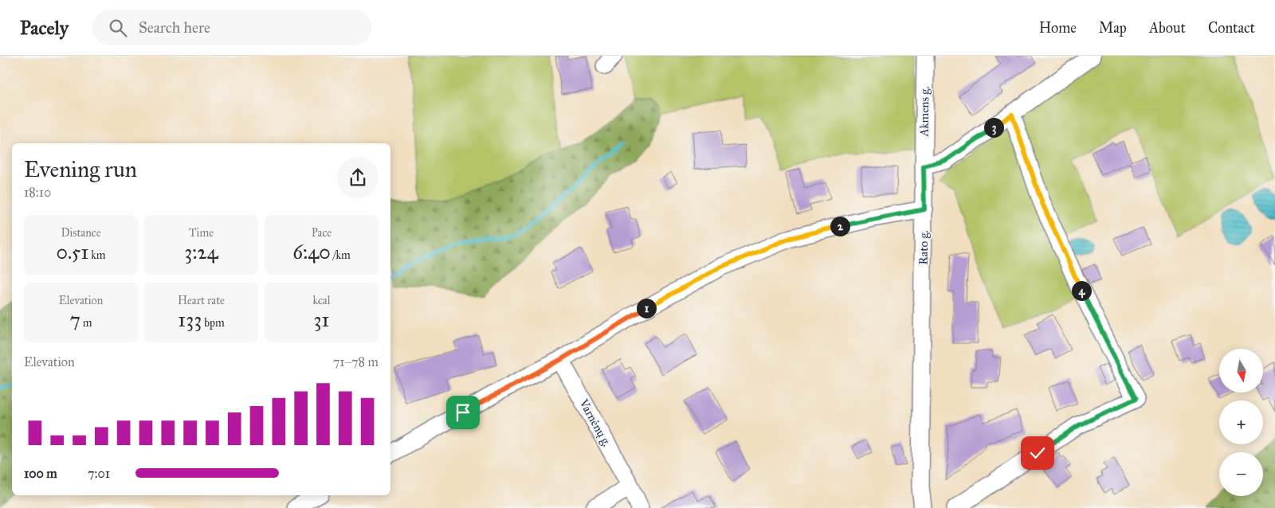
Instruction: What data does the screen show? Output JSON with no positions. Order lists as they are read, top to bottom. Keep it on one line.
{"streets":{"street":["Akmens g.","Rato g.","Varnėnų g."]},"crossings":[["Akmens g.","Rato g."]],"north":"bottom","page":{"header":"Pacely","search":"Search here","nav":["Home","Map","About","Contact"],"pins":["3","2","4","1"],"heading":["Evening run","18:10"],"stats":[["Distance","0.51 km"],["Time","3:24"],["Pace","6:40 /km"],["Elevation","7 m"],["Heart rate","133 bpm"],["kcal","31"]],"chart":["Elevation","71–78 m"],"map_buttons":["+","−"],"list":[{"name":"100 m","note":"7:01"}]}}
